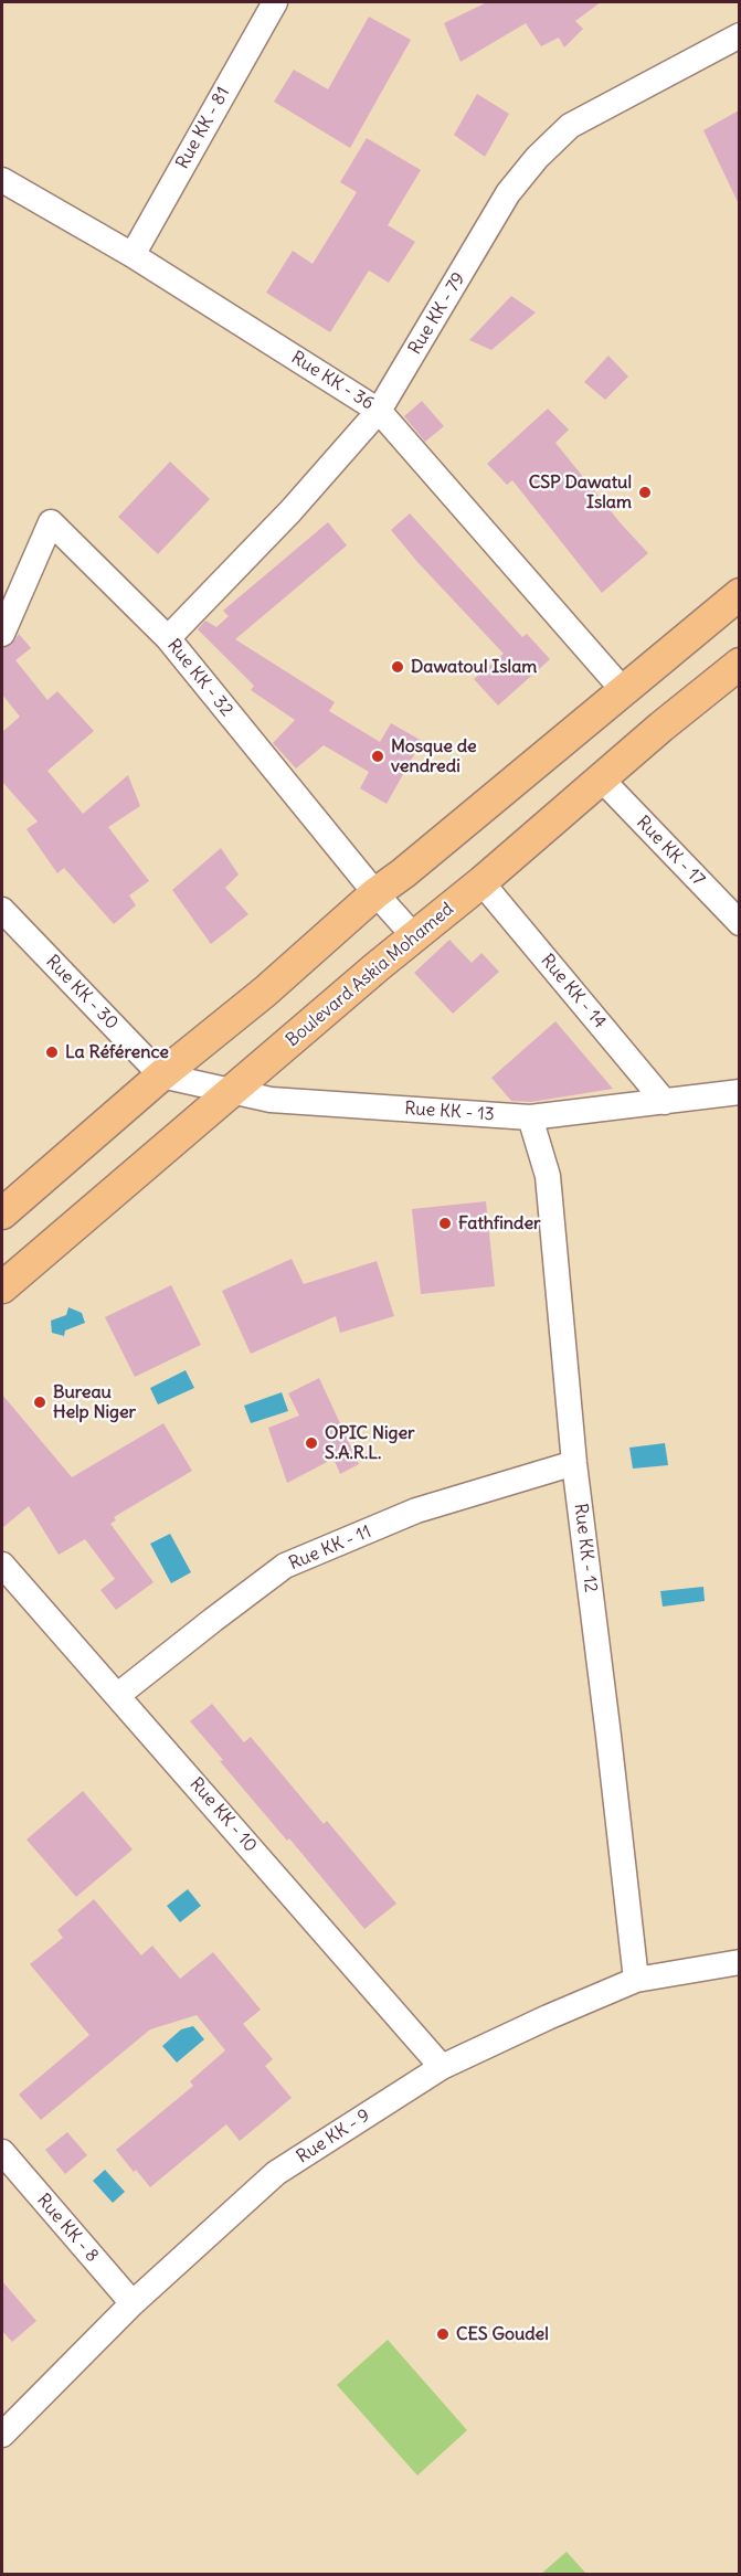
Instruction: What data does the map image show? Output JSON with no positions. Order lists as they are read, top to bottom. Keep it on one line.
{"streets":{"main road":["Boulevard Askia Mohamed"],"street":["Rue KK - 81","Rue KK - 79","Rue KK - 36","Rue KK - 32","Rue KK - 17","Rue KK - 14","Rue KK - 30","Rue KK - 13","Rue KK - 11","Rue KK - 12","Rue KK - 10","Rue KK - 9","Rue KK - 8"]},"crossings":[["Rue KK - 81","Rue KK - 36"],["Rue KK - 79","Rue KK - 36"],["Rue KK - 79","Rue KK - 32"],["Rue KK - 32","Boulevard Askia Mohamed"],["Rue KK - 17","Boulevard Askia Mohamed"],["Boulevard Askia Mohamed","Rue KK - 14"],["Boulevard Askia Mohamed","Rue KK - 13"],["Rue KK - 14","Rue KK - 13"],["Rue KK - 30","Rue KK - 13"],["Rue KK - 13","Rue KK - 12"],["Rue KK - 11","Rue KK - 12"],["Rue KK - 11","Rue KK - 10"],["Rue KK - 12","Rue KK - 9"],["Rue KK - 10","Rue KK - 9"],["Rue KK - 9","Rue KK - 8"]],"places":["CSP Dawatul Islam","Dawatoul Islam","Mosque de vendredi","La Référence","Fathfinder","Bureau Help Niger","OPIC Niger S.A.R.L.","CES Goudel"]}
